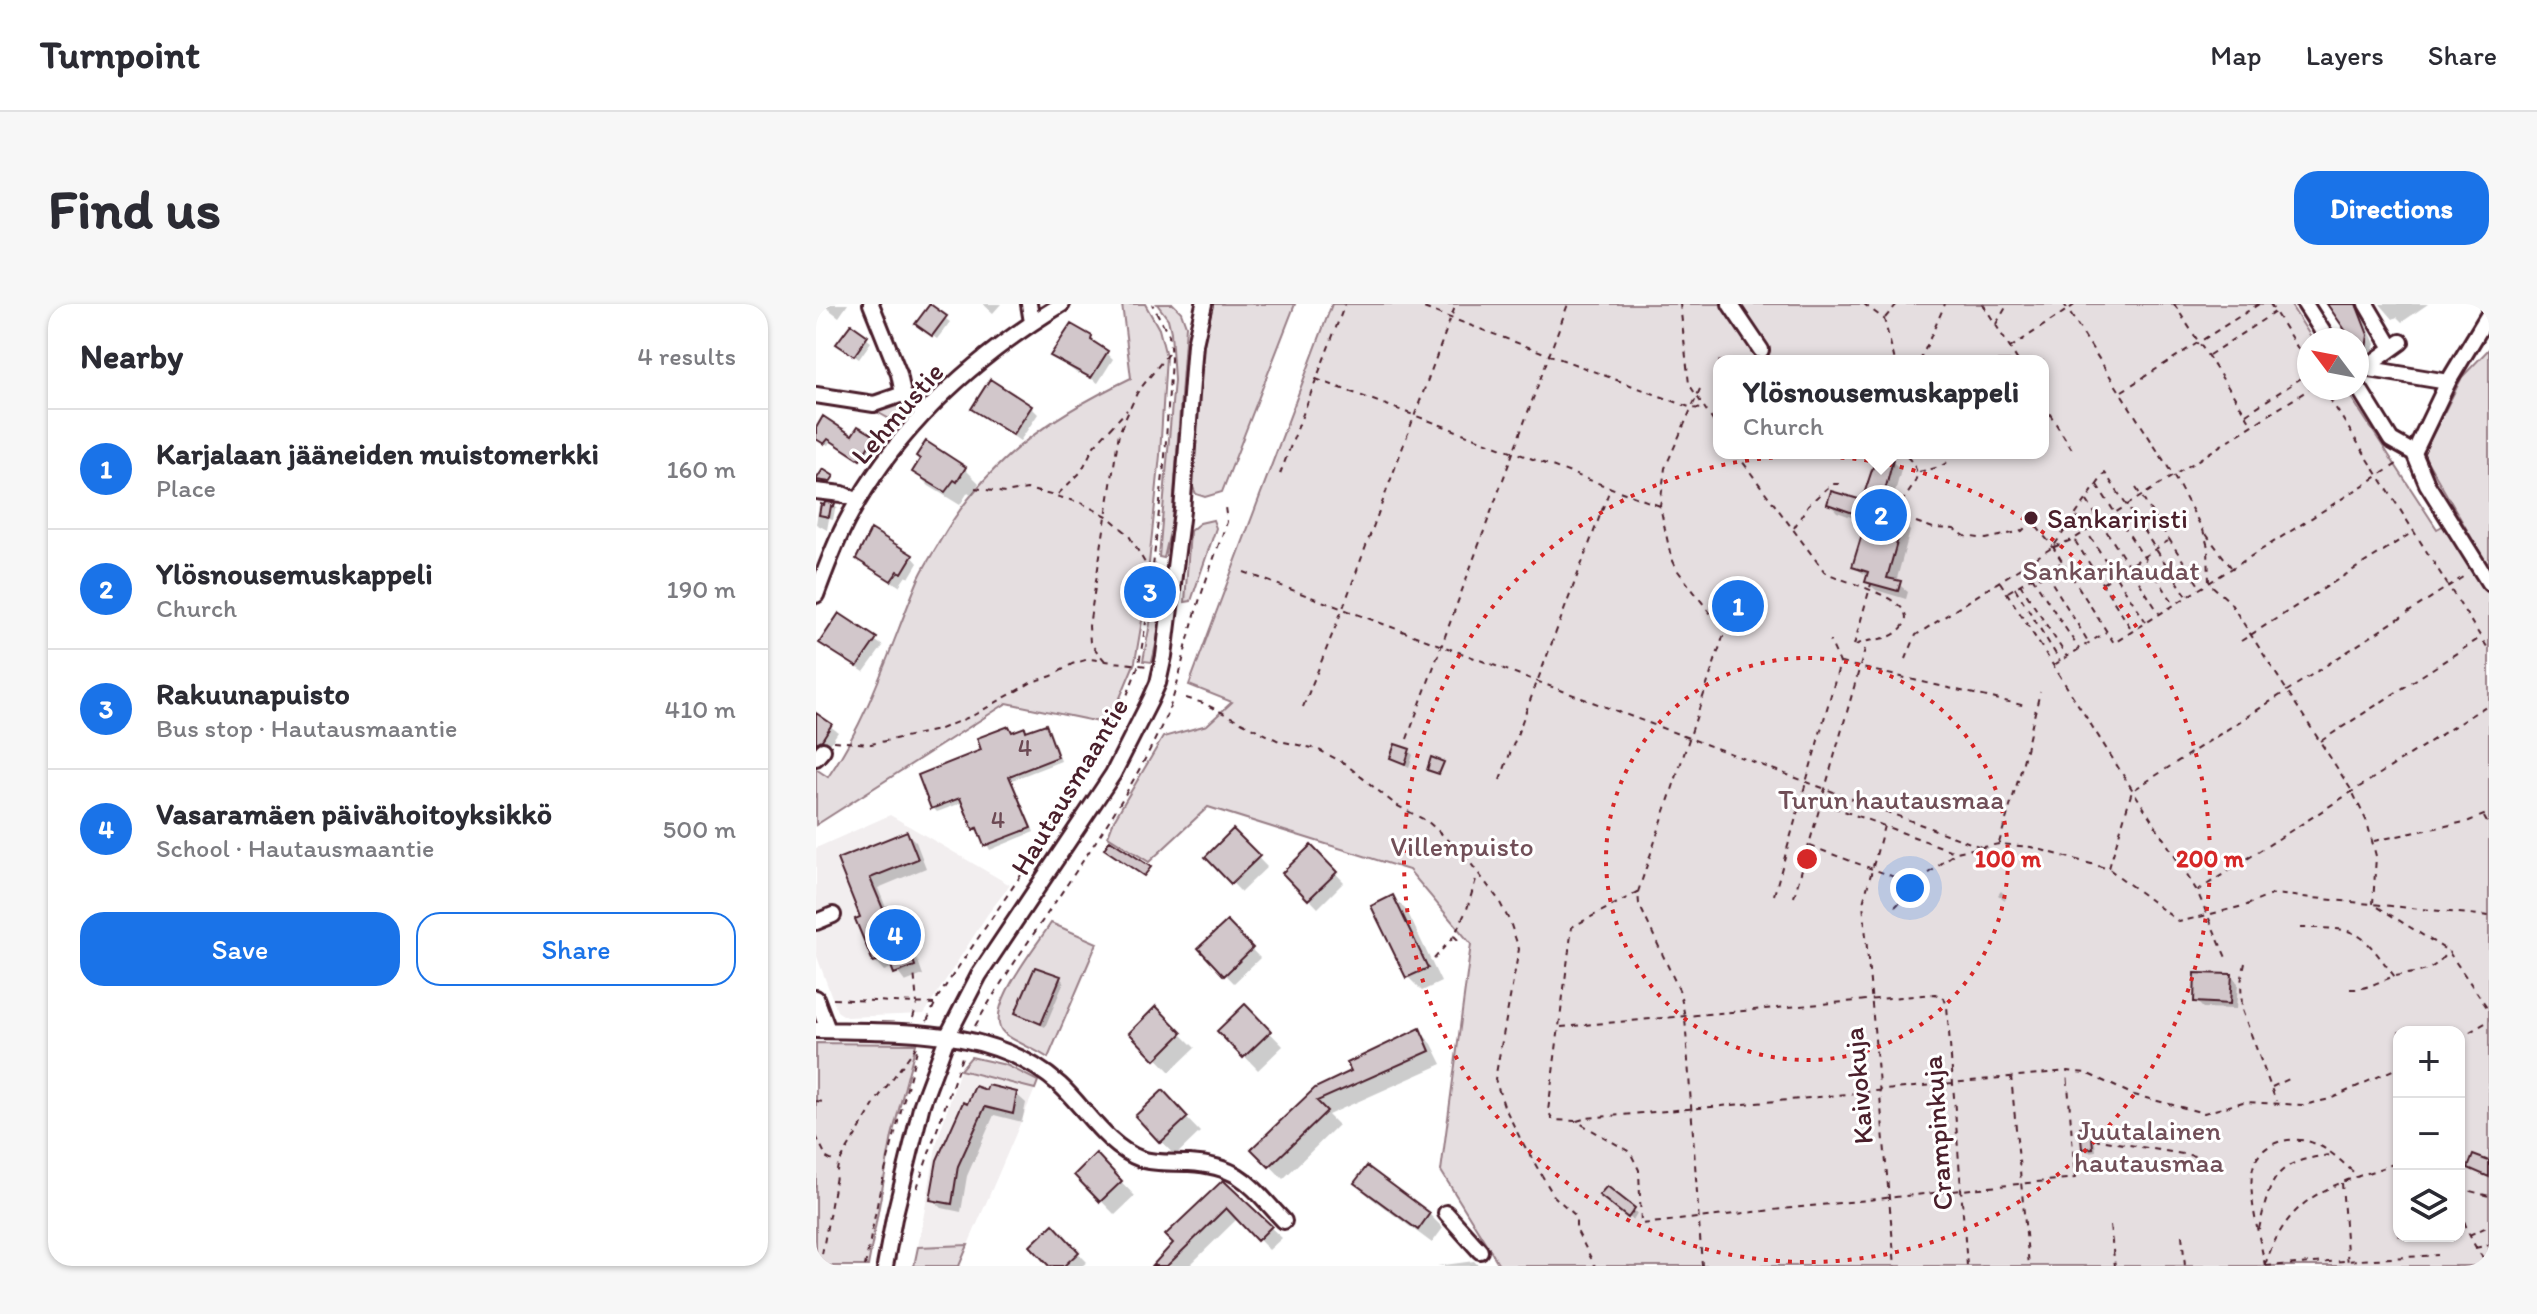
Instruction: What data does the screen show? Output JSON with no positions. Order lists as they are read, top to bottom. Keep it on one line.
{"streets":{"street":["Lehmustie","Hautausmaantie"],"path":["Kaivokuja","Crampinkuja"]},"crossings":[["Kaivokuja","Crampinkuja"]],"parks":["Sankarihaudat","Turun hautausmaa","Villenpuisto","Juutalainen hautausmaa"],"places":["Sankariristi"],"house_numbers":["4","4"],"north":"top left","page":{"header":"Turnpoint","nav":["Map","Layers","Share"],"buttons":["Directions",["Save","Share"]],"title":"Find us","heading":["Nearby","4 results"],"popup":["Ylösnousemuskappeli","Church"],"list":[{"mark":"1","name":"Karjalaan jääneiden muistomerkki","note":"Place","value":"160 m"},{"mark":"2","name":"Ylösnousemuskappeli","note":"Church","value":"190 m"},{"mark":"3","name":"Rakuunapuisto","note":"Bus stop · Hautausmaantie","value":"410 m"},{"mark":"4","name":"Vasaramäen päivähoitoyksikkö","note":"School · Hautausmaantie","value":"500 m"}],"pins":["2","3","1","4"],"map_buttons":["+","−"]},"rings":["100 m","200 m"]}
